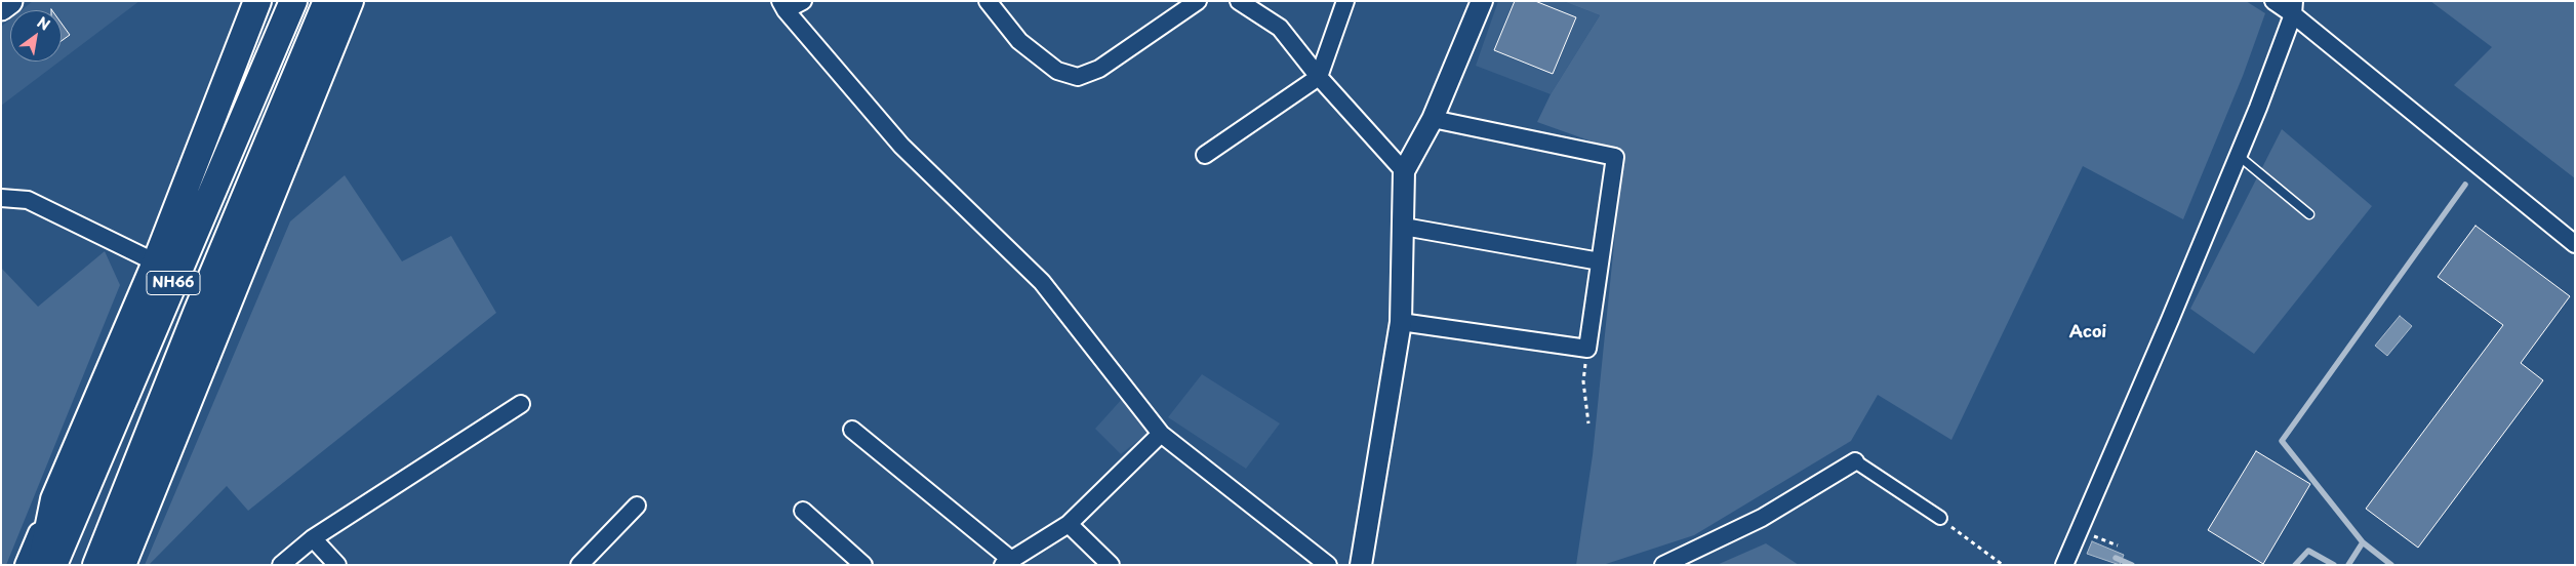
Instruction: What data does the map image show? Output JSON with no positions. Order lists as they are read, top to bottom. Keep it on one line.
{"streets":{"highway":["NH66"]},"districts":["Acoi"],"north":"top right"}
